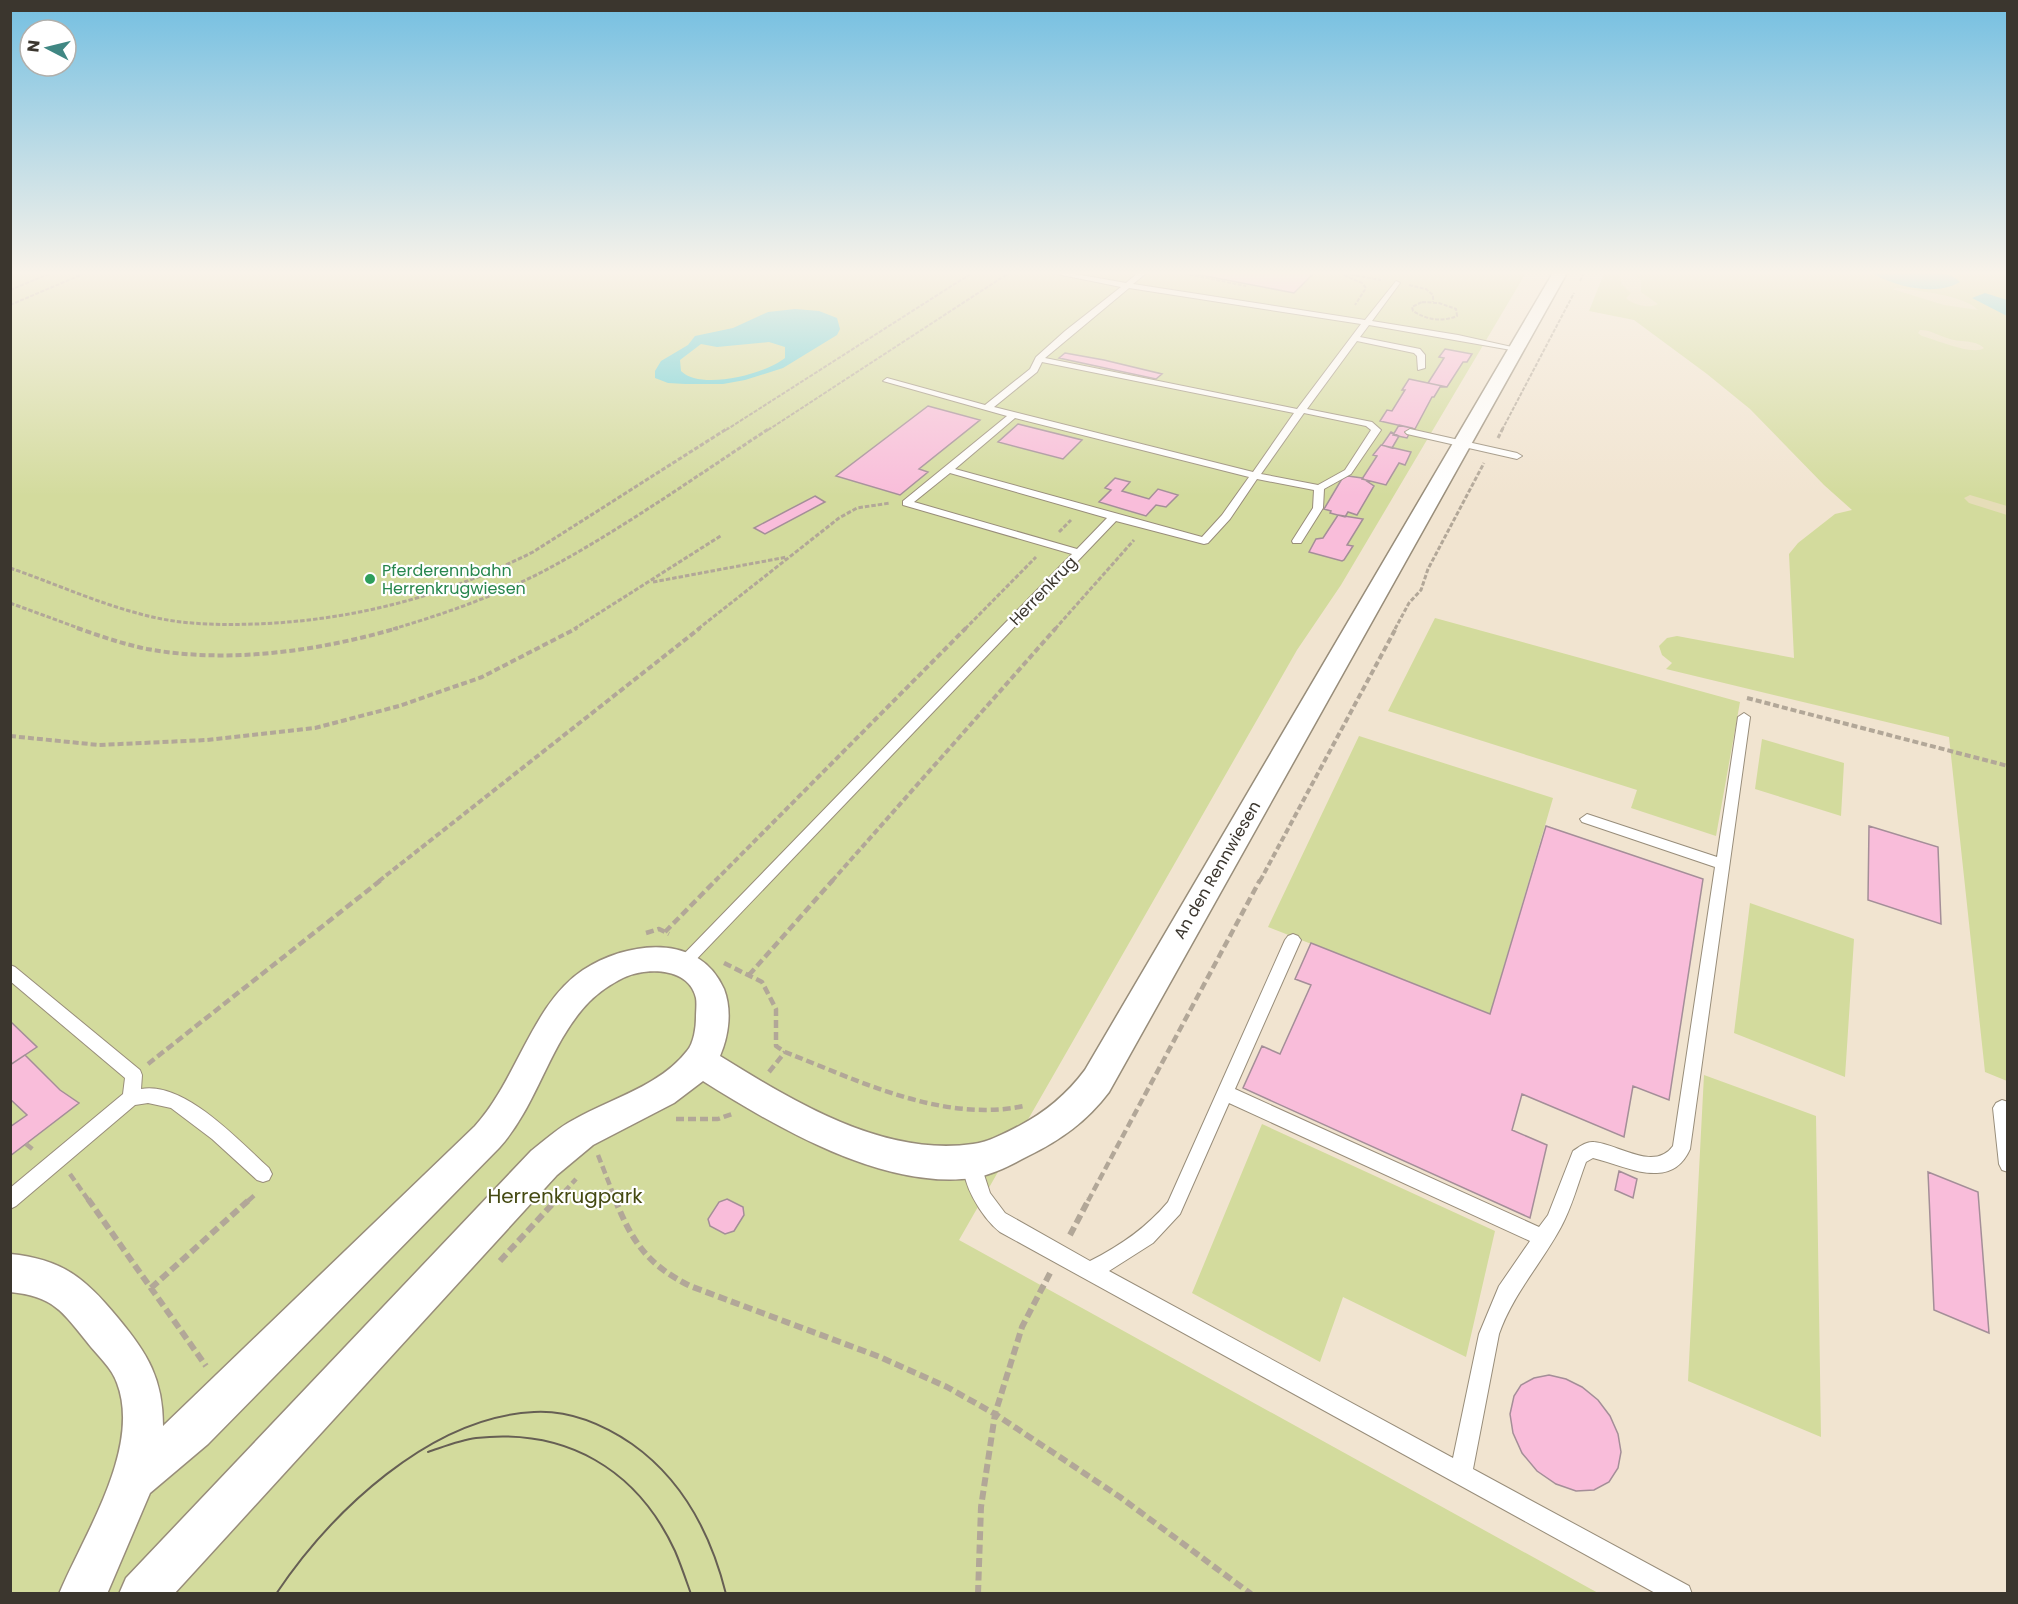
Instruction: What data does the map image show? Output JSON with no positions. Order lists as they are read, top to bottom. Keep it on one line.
{"streets":{"street":["An den Rennwiesen"],"lane":["Herrenkrug"]},"parks":["Herrenkrugpark"],"places":["Pferderennbahn Herrenkrugwiesen"],"north":"left"}
